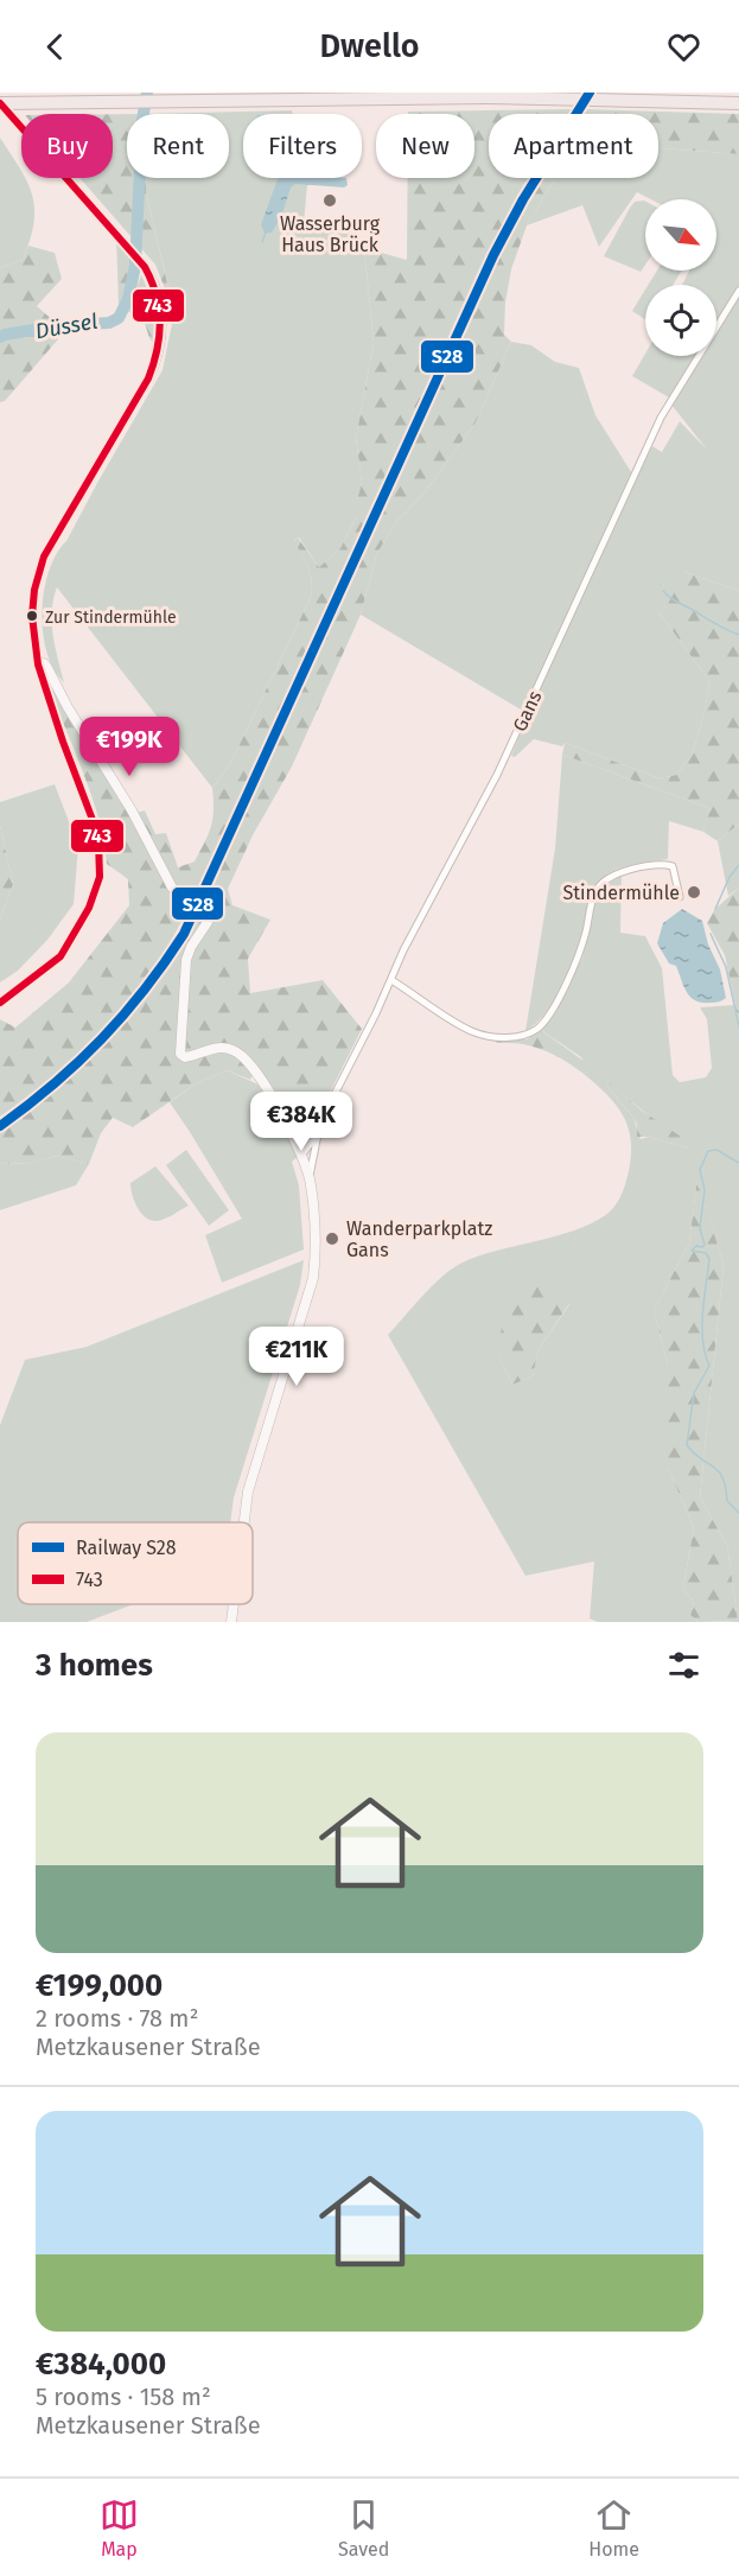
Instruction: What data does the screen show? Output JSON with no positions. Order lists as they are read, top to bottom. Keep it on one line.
{"streets":{"street":["Gans"]},"water":["Düssel"],"places":["Wasserburg Haus Brück","Zur Stindermühle","Stindermühle","Wanderparkplatz Gans"],"lines":["rail line S28","transit line 743"],"legend":["Railway S28","743"],"north":"bottom right","page":{"header":"Dwello","chip":["Buy","Rent","Filters","New","Apartment"],"price":["€199K","€384K","€211K"],"heading":"3 homes","list":[{"name":"€199,000","note":"2 rooms · 78 m² · Metzkausener Straße"},{"name":"€384,000","note":"5 rooms · 158 m² · Metzkausener Straße"}],"tabs":["Map","Saved","Home"]}}
